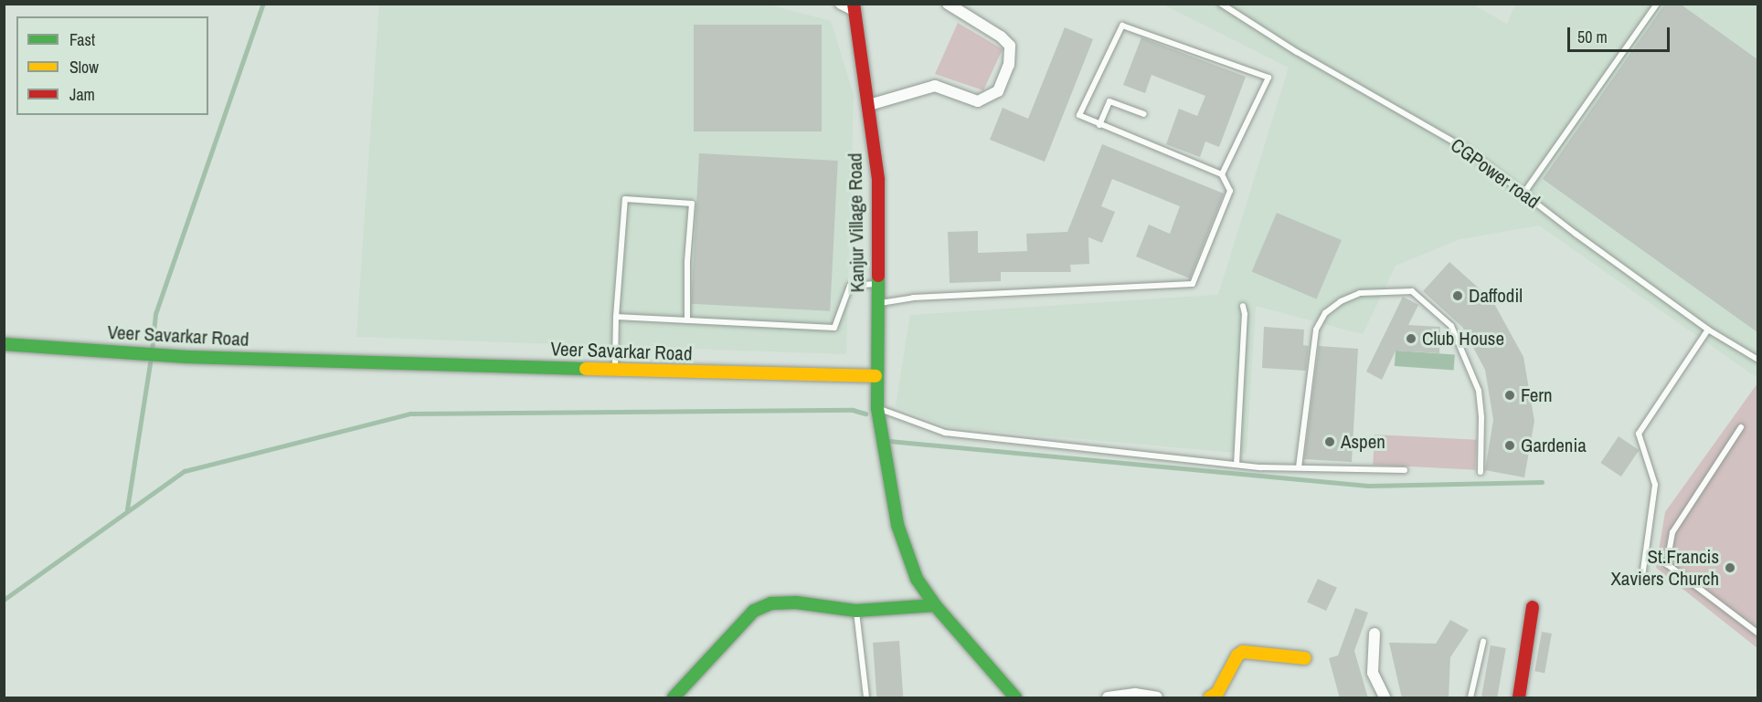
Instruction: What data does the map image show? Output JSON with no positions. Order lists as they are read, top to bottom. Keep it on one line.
{"streets":{"street":["Kanjur Village Road","Veer Savarkar Road"],"lane":["CGPower road"]},"crossings":[["Kanjur Village Road","Veer Savarkar Road"]],"places":["Daffodil","Club House","Fern","Aspen","Gardenia","St.Francis Xaviers Church"],"legend":["Fast","Slow","Jam"],"scale_bar":"50 m"}
